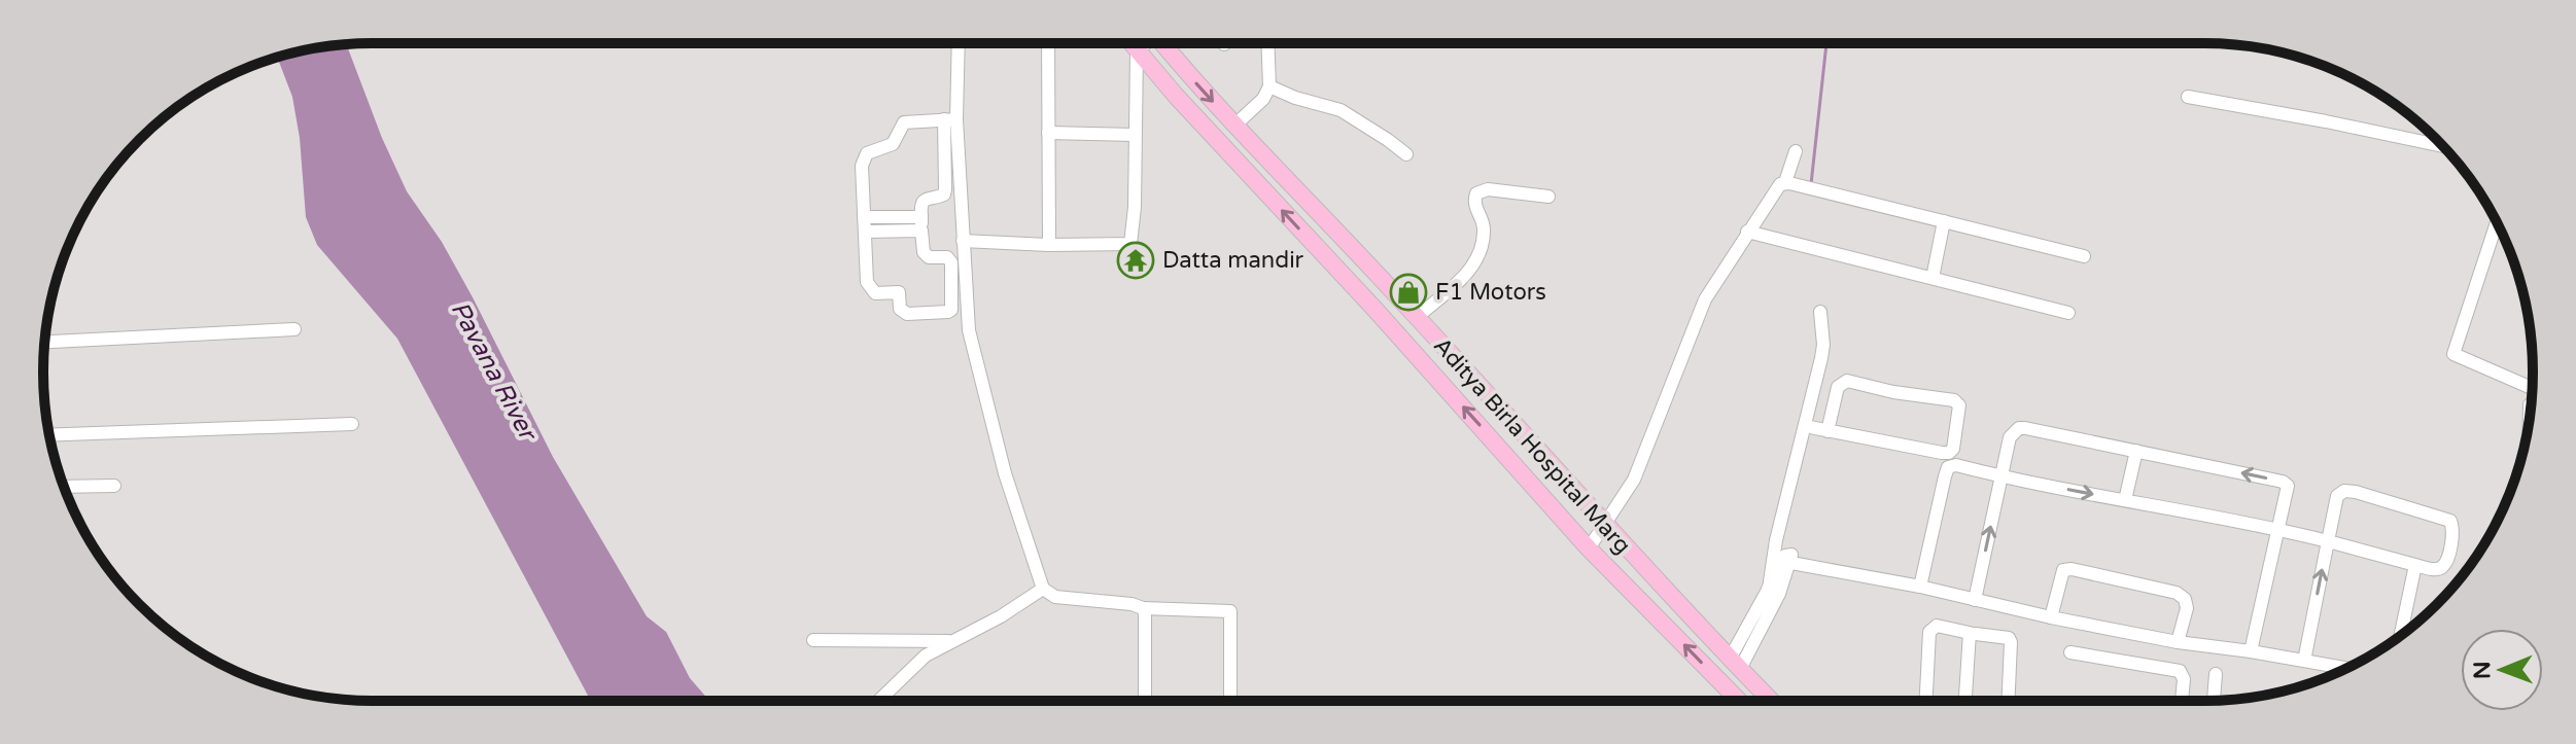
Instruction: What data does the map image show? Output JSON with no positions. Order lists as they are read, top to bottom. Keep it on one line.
{"streets":{"main road":["Aditya Birla Hospital Marg"]},"water":["Pavana River"],"places":{"temple":["Datta mandir"],"shop":["F1 Motors"]},"north":"left"}
